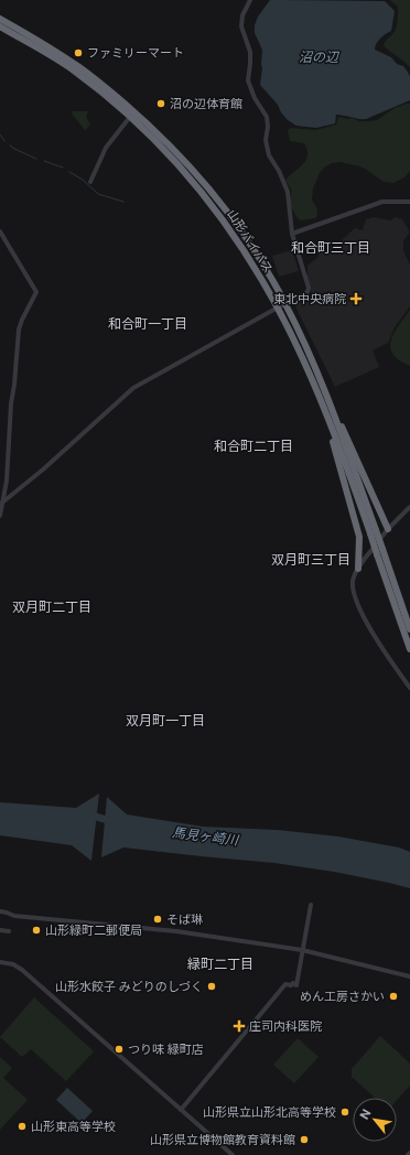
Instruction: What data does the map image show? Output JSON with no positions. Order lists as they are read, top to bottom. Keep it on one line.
{"streets":{"highway":["山形バイパス"]},"districts":["和合町三丁目","和合町一丁目","和合町二丁目","双月町三丁目","双月町二丁目","双月町一丁目","緑町二丁目"],"water":["沼の辺","馬見ヶ崎川"],"places":{"other":["ファミリーマート","沼の辺体育館","そば琳","山形緑町二郵便局","山形水餃子 みどりのしづく","めん工房さかい","つり味 緑町店","山形県立山形北高等学校","山形東高等学校","山形県立博物館教育資料館"],"health":["東北中央病院","庄司内科医院"]},"north":"top left"}
